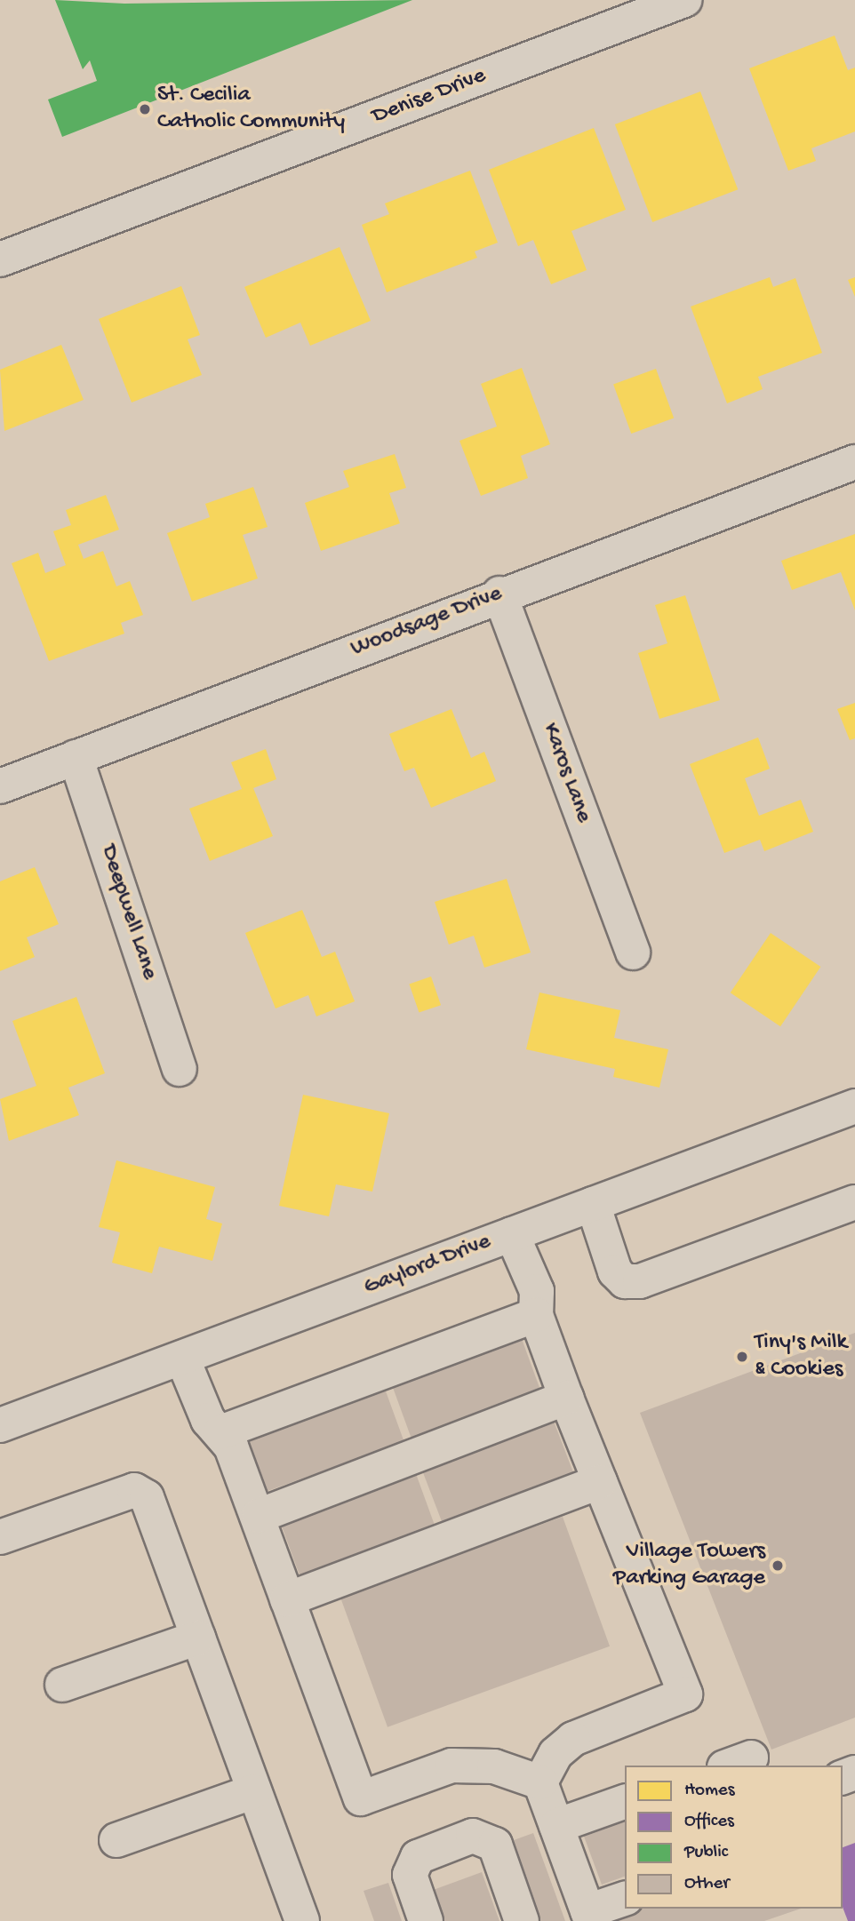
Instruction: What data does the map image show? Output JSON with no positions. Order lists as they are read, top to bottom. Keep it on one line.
{"streets":{"street":["Denise Drive","Woodsage Drive","Karos Lane","Deepwell Lane","Gaylord Drive"]},"crossings":[["Woodsage Drive","Karos Lane"],["Woodsage Drive","Deepwell Lane"]],"places":["St. Cecilia Catholic Community","Tiny's Milk & Cookies","Village Towers Parking Garage"],"legend":["Homes","Offices","Public","Other"]}
